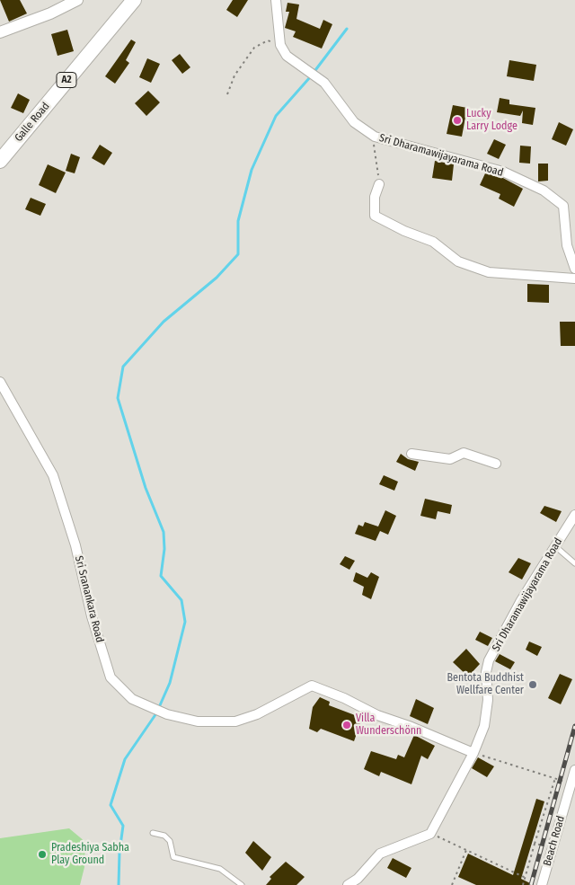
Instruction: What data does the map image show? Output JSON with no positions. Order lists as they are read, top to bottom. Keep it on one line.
{"streets":{"highway":["A2","Galle Road"],"street":["Sri Dharamawijayarama Road","Sri Sranankara Road","Beach Road"]},"crossings":[["Sri Dharamawijayarama Road","Sri Sranankara Road"]],"places":["Lucky Larry Lodge","Bentota Buddhist Wellfare Center","Villa Wunderschönn","Pradeshiya Sabha Play Ground"]}
